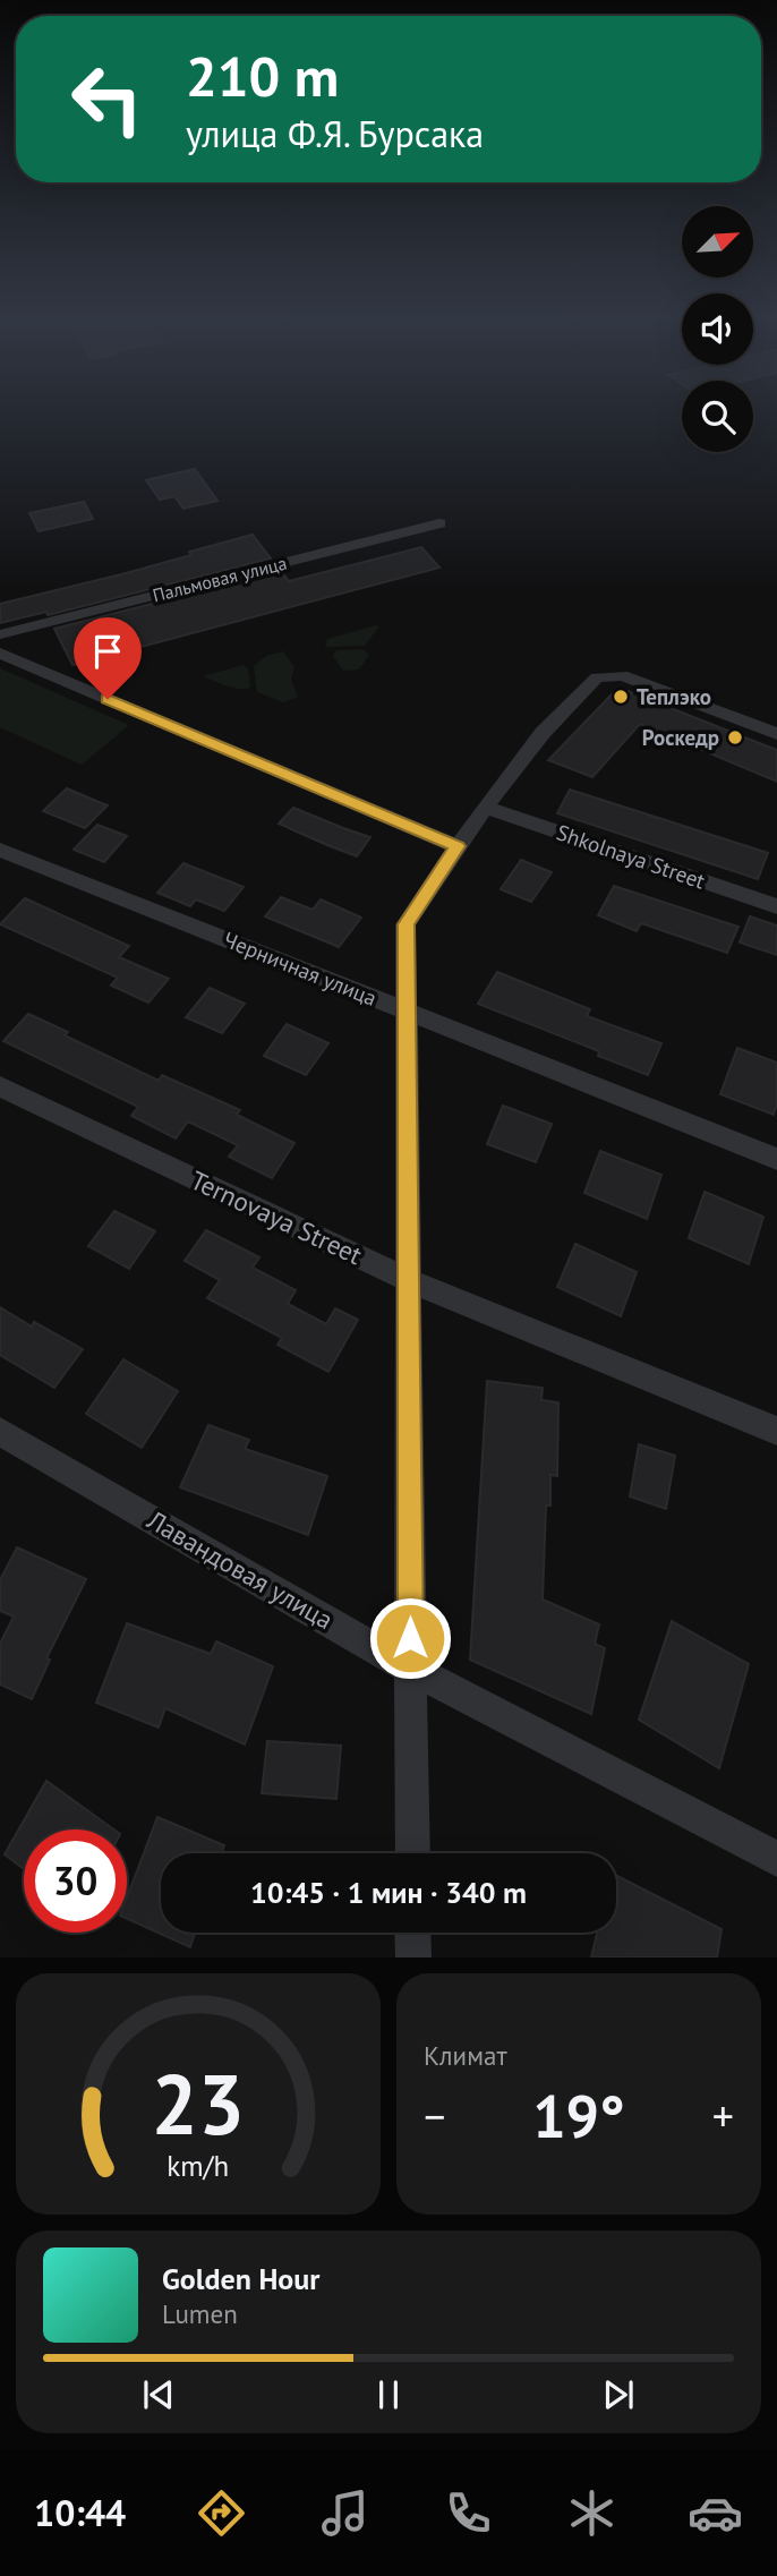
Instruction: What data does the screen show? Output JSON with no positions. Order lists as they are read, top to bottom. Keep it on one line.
{"streets":{"street":["Пальмовая улица","Shkolnaya Street","Черничная улица","Ternovaya Street","Лавандовая улица"]},"places":["Теплэко","Роскедр"],"north":"top right","page":{"turn":["210 m","улица Ф.Я. Бурсака"],"limit":"30","trip":"10:45 · 1 мин · 340 m","tile":"Климат","heat":["−","19°","+"],"song":["Golden Hour","Lumen"],"tabs":"10:44","gauge":["23","km/h"]}}
